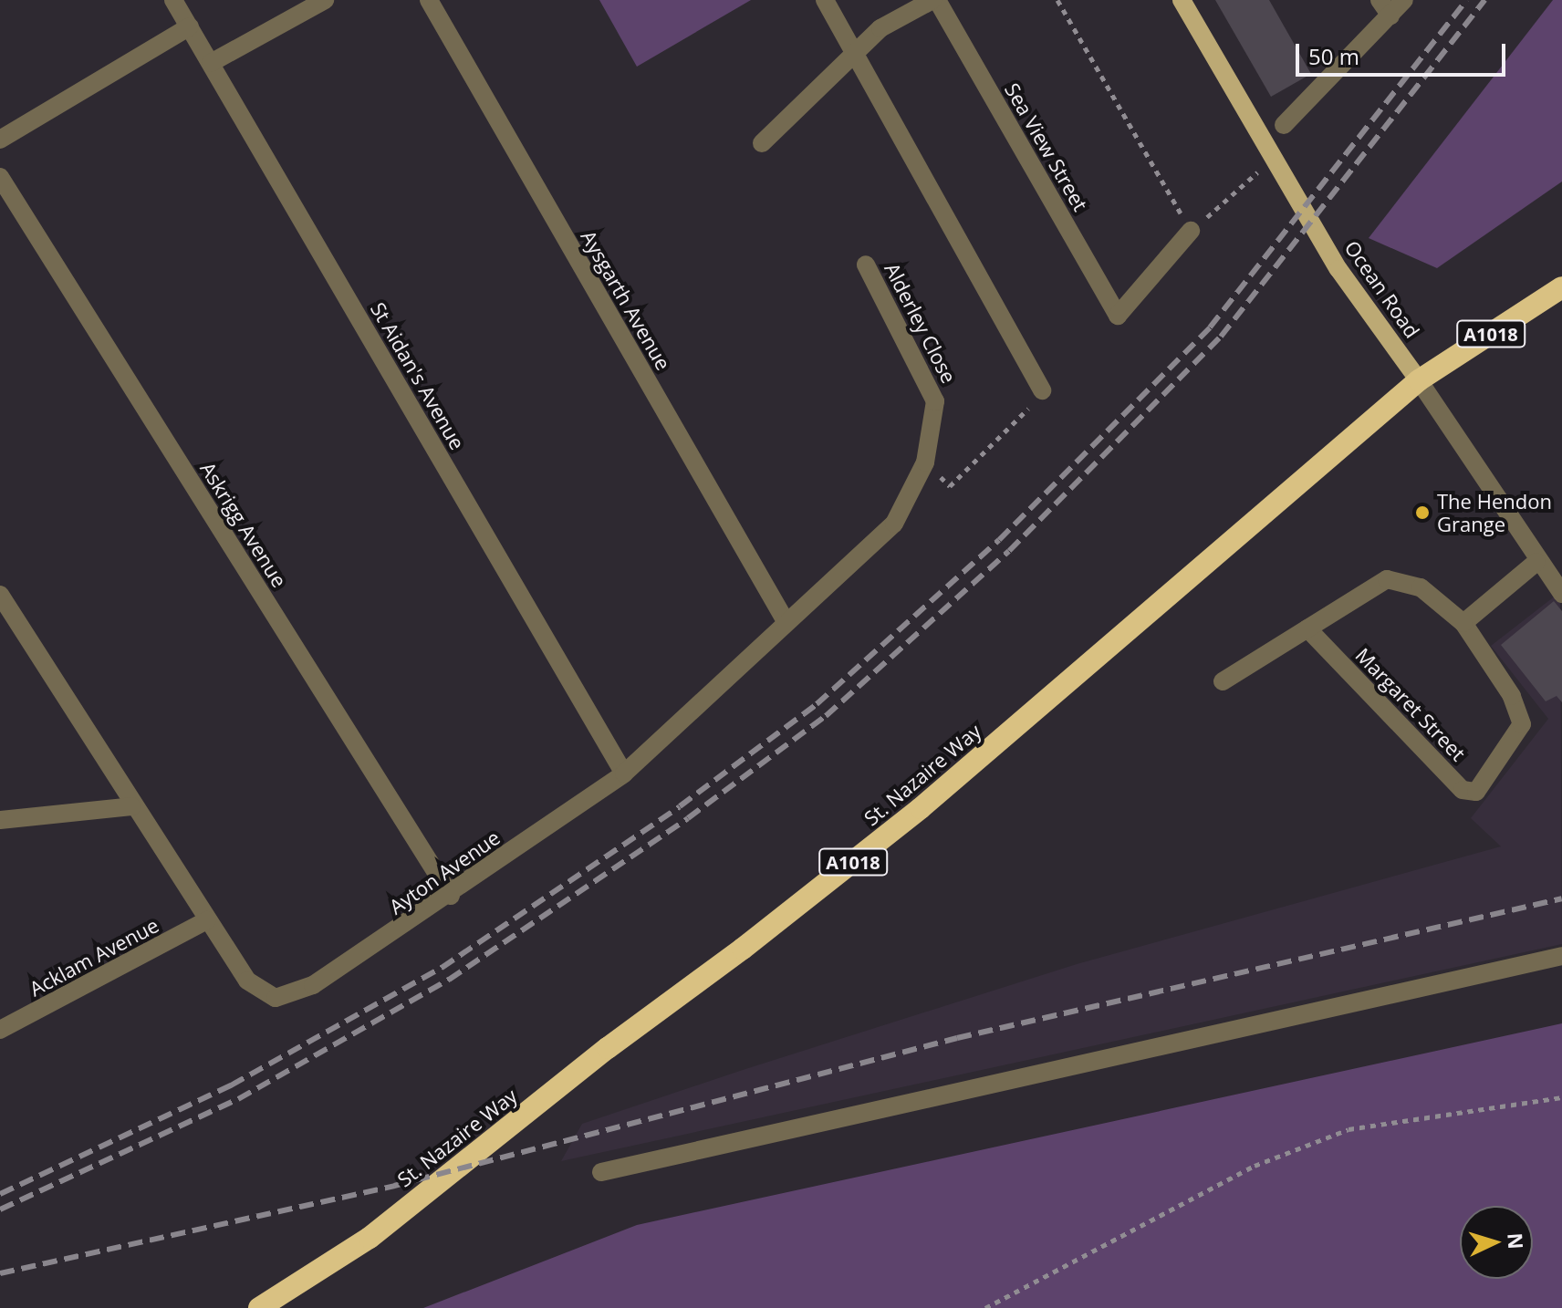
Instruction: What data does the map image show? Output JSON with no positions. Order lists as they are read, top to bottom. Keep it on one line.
{"streets":{"highway":["A1018","St. Nazaire Way"],"main road":["Ocean Road"],"street":["Sea View Street","Aysgarth Avenue","Alderley Close","St Aidan's Avenue","Askrigg Avenue","Margaret Street","Ayton Avenue","Acklam Avenue"]},"crossings":[["Ocean Road","A1018"],["Ocean Road","St. Nazaire Way"],["Aysgarth Avenue","Ayton Avenue"],["Alderley Close","Ayton Avenue"],["A1018","St. Nazaire Way"],["St Aidan's Avenue","Ayton Avenue"],["Askrigg Avenue","Ayton Avenue"],["Ayton Avenue","Acklam Avenue"]],"places":["The Hendon Grange"],"scale_bar":"50 m","north":"right"}
